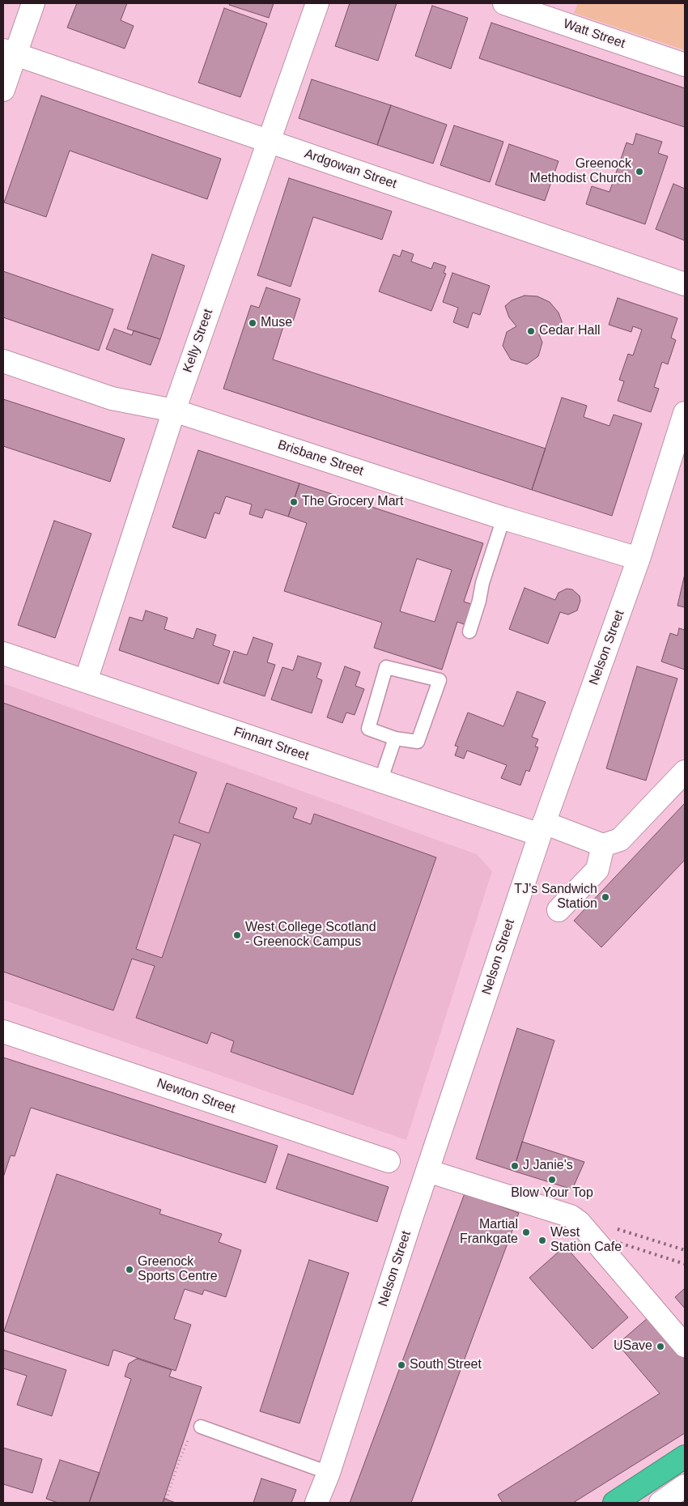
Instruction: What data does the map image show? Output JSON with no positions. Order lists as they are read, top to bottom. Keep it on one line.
{"streets":{"street":["Watt Street","Ardgowan Street","Kelly Street","Brisbane Street","Nelson Street","Finnart Street","Newton Street"]},"crossings":[["Ardgowan Street","Kelly Street"],["Kelly Street","Brisbane Street"],["Kelly Street","Finnart Street"],["Brisbane Street","Nelson Street"],["Nelson Street","Finnart Street"]],"places":["Greenock Methodist Church","Muse","Cedar Hall","The Grocery Mart","TJ's Sandwich Station","West College Scotland - Greenock Campus","J Janie's","Blow Your Top","Martial Frankgate","West Station Cafe","Greenock Sports Centre","USave","South Street"]}
